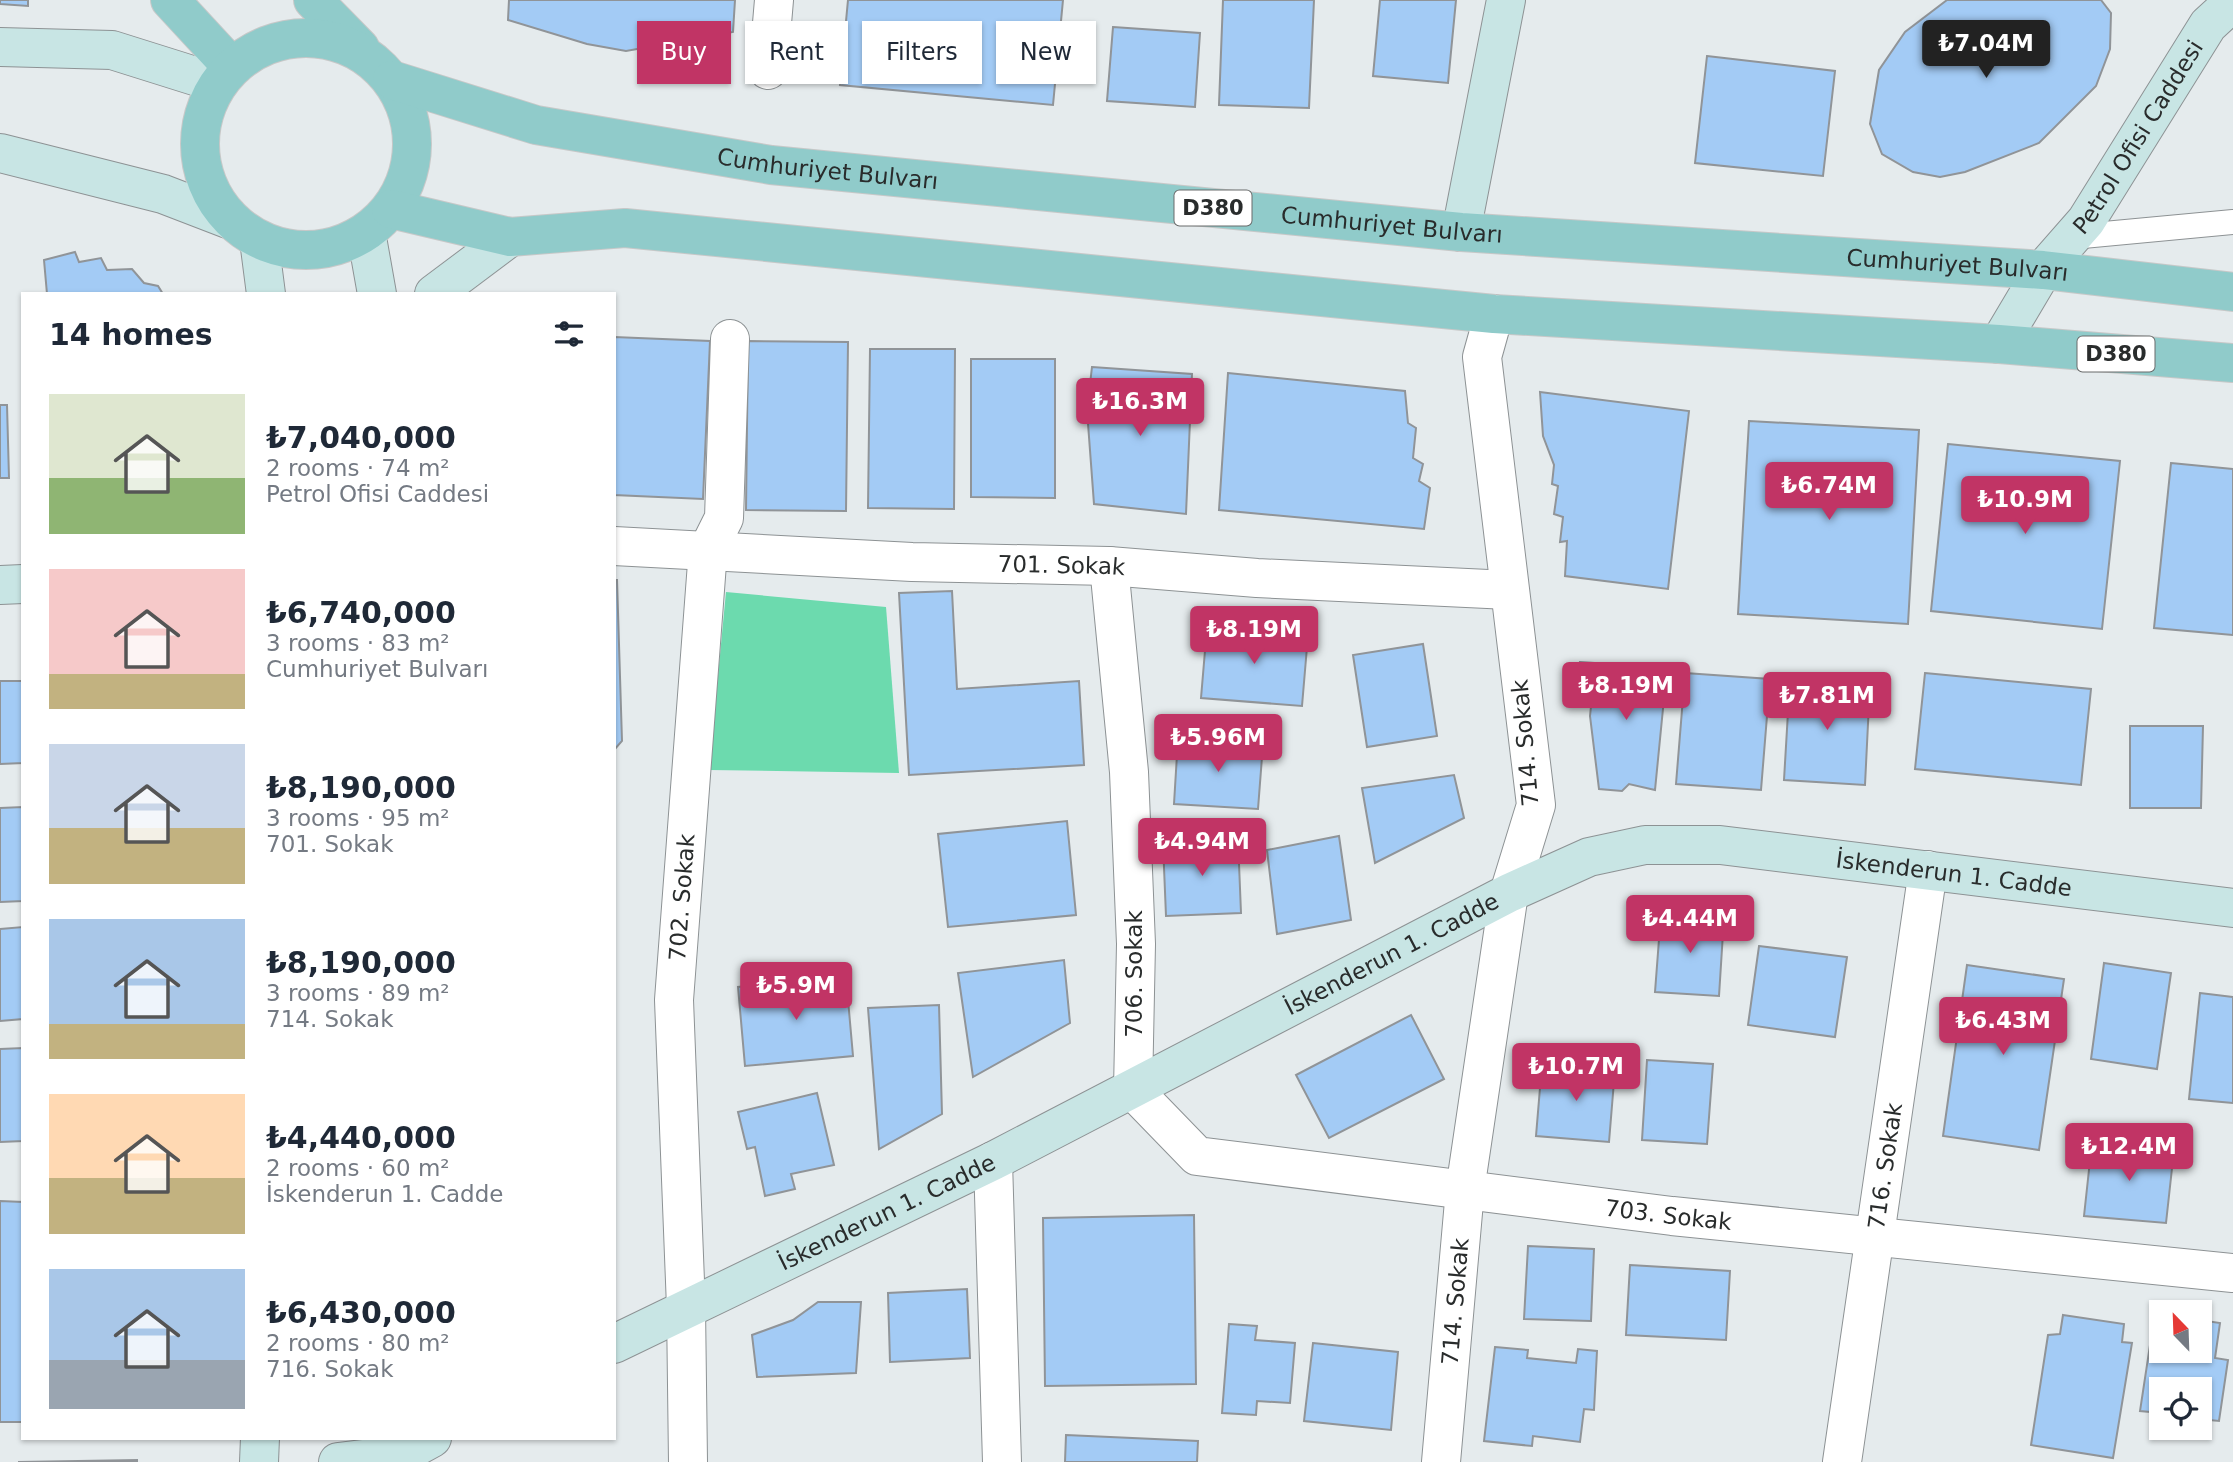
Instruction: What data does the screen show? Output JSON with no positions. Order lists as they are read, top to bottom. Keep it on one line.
{"streets":{"main road":["Cumhuriyet Bulvarı","D380"],"street":["Petrol Ofisi Caddesi","701. Sokak","714. Sokak","İskenderun 1. Cadde","702. Sokak","706. Sokak","716. Sokak","703. Sokak"]},"crossings":[["Petrol Ofisi Caddesi","Cumhuriyet Bulvarı"],["Petrol Ofisi Caddesi","D380"],["Cumhuriyet Bulvarı","D380"],["D380","714. Sokak"],["701. Sokak","714. Sokak"],["701. Sokak","702. Sokak"],["701. Sokak","706. Sokak"],["714. Sokak","İskenderun 1. Cadde"],["714. Sokak","703. Sokak"],["İskenderun 1. Cadde","702. Sokak"],["İskenderun 1. Cadde","706. Sokak"],["İskenderun 1. Cadde","716. Sokak"],["İskenderun 1. Cadde","703. Sokak"],["706. Sokak","703. Sokak"],["716. Sokak","703. Sokak"]],"north":"top left","page":{"price":["₺7.04M","₺16.3M","₺6.74M","₺10.9M","₺8.19M","₺8.19M","₺7.81M","₺5.96M","₺4.94M","₺4.44M","₺5.9M","₺6.43M","₺10.7M","₺12.4M"],"chip":["Buy","Rent","Filters","New"],"heading":"14 homes","list":[{"name":"₺7,040,000","note":"2 rooms · 74 m² · Petrol Ofisi Caddesi"},{"name":"₺6,740,000","note":"3 rooms · 83 m² · Cumhuriyet Bulvarı"},{"name":"₺8,190,000","note":"3 rooms · 95 m² · 701. Sokak"},{"name":"₺8,190,000","note":"3 rooms · 89 m² · 714. Sokak"},{"name":"₺4,440,000","note":"2 rooms · 60 m² · İskenderun 1. Cadde"},{"name":"₺6,430,000","note":"2 rooms · 80 m² · 716. Sokak"}]}}
